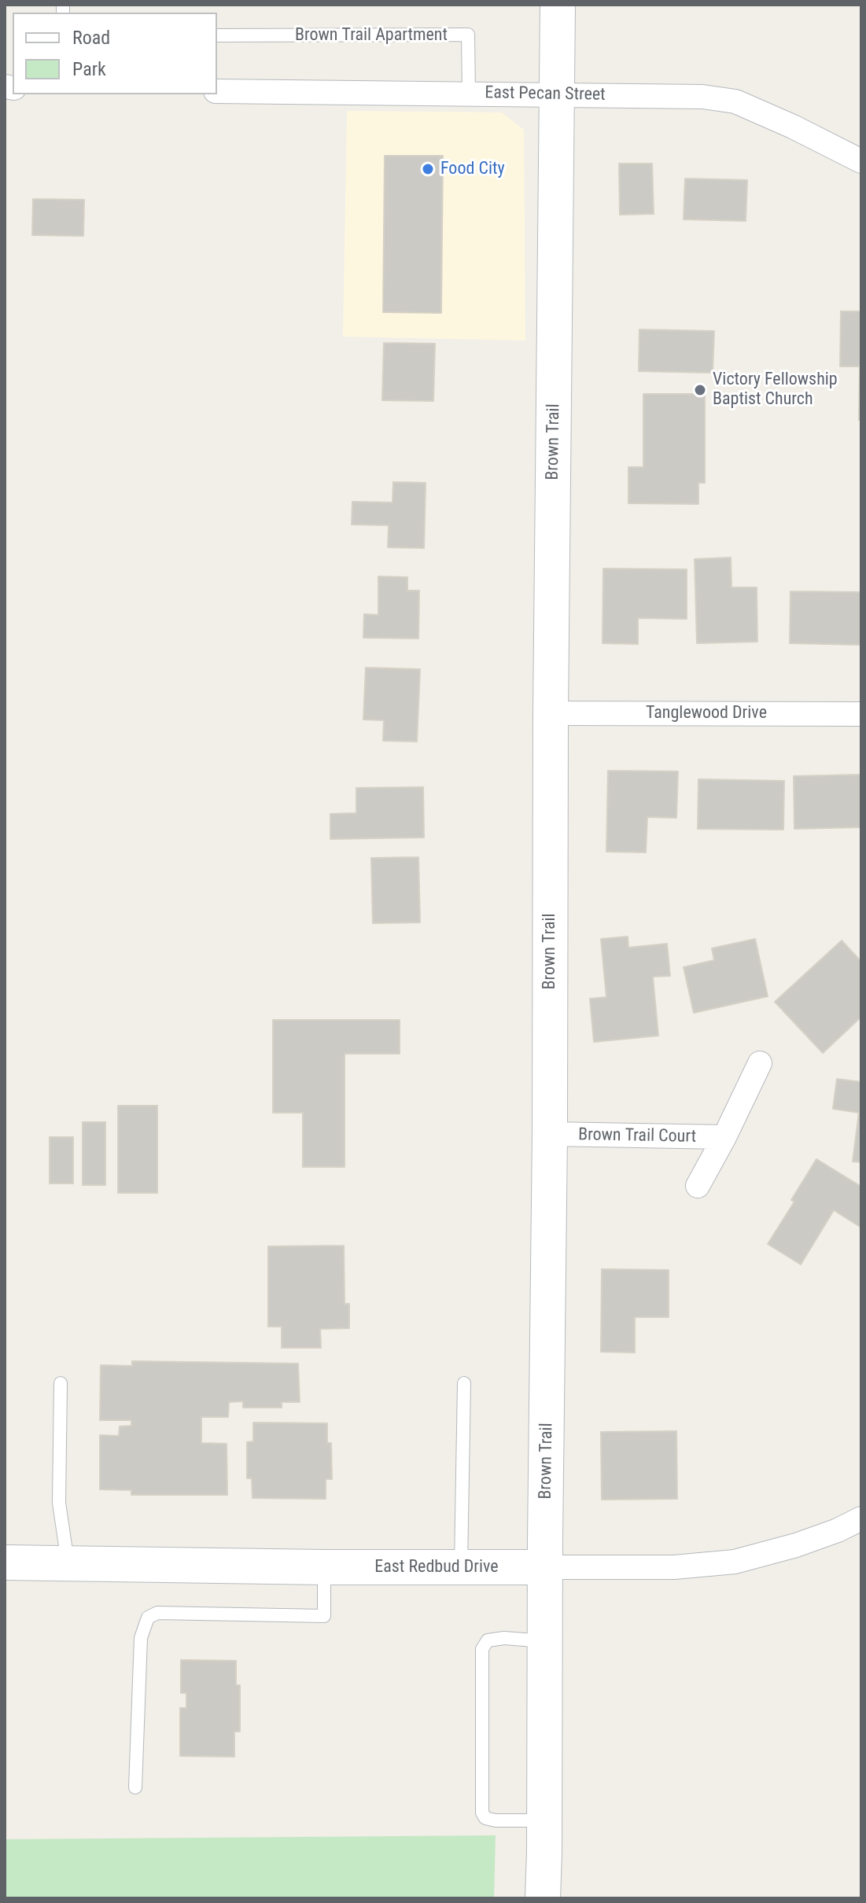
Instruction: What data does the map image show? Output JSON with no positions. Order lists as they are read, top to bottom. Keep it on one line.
{"streets":{"main road":["Brown Trail","East Redbud Drive"],"street":["East Pecan Street","Tanglewood Drive","Brown Trail Court"],"lane":["Brown Trail Apartment"]},"crossings":[["Brown Trail Apartment","East Pecan Street"],["East Pecan Street","Brown Trail"],["Brown Trail","Tanglewood Drive"],["Brown Trail","Brown Trail Court"],["Brown Trail","East Redbud Drive"]],"places":["Food City","Victory Fellowship Baptist Church"],"legend":["Road","Park"]}
